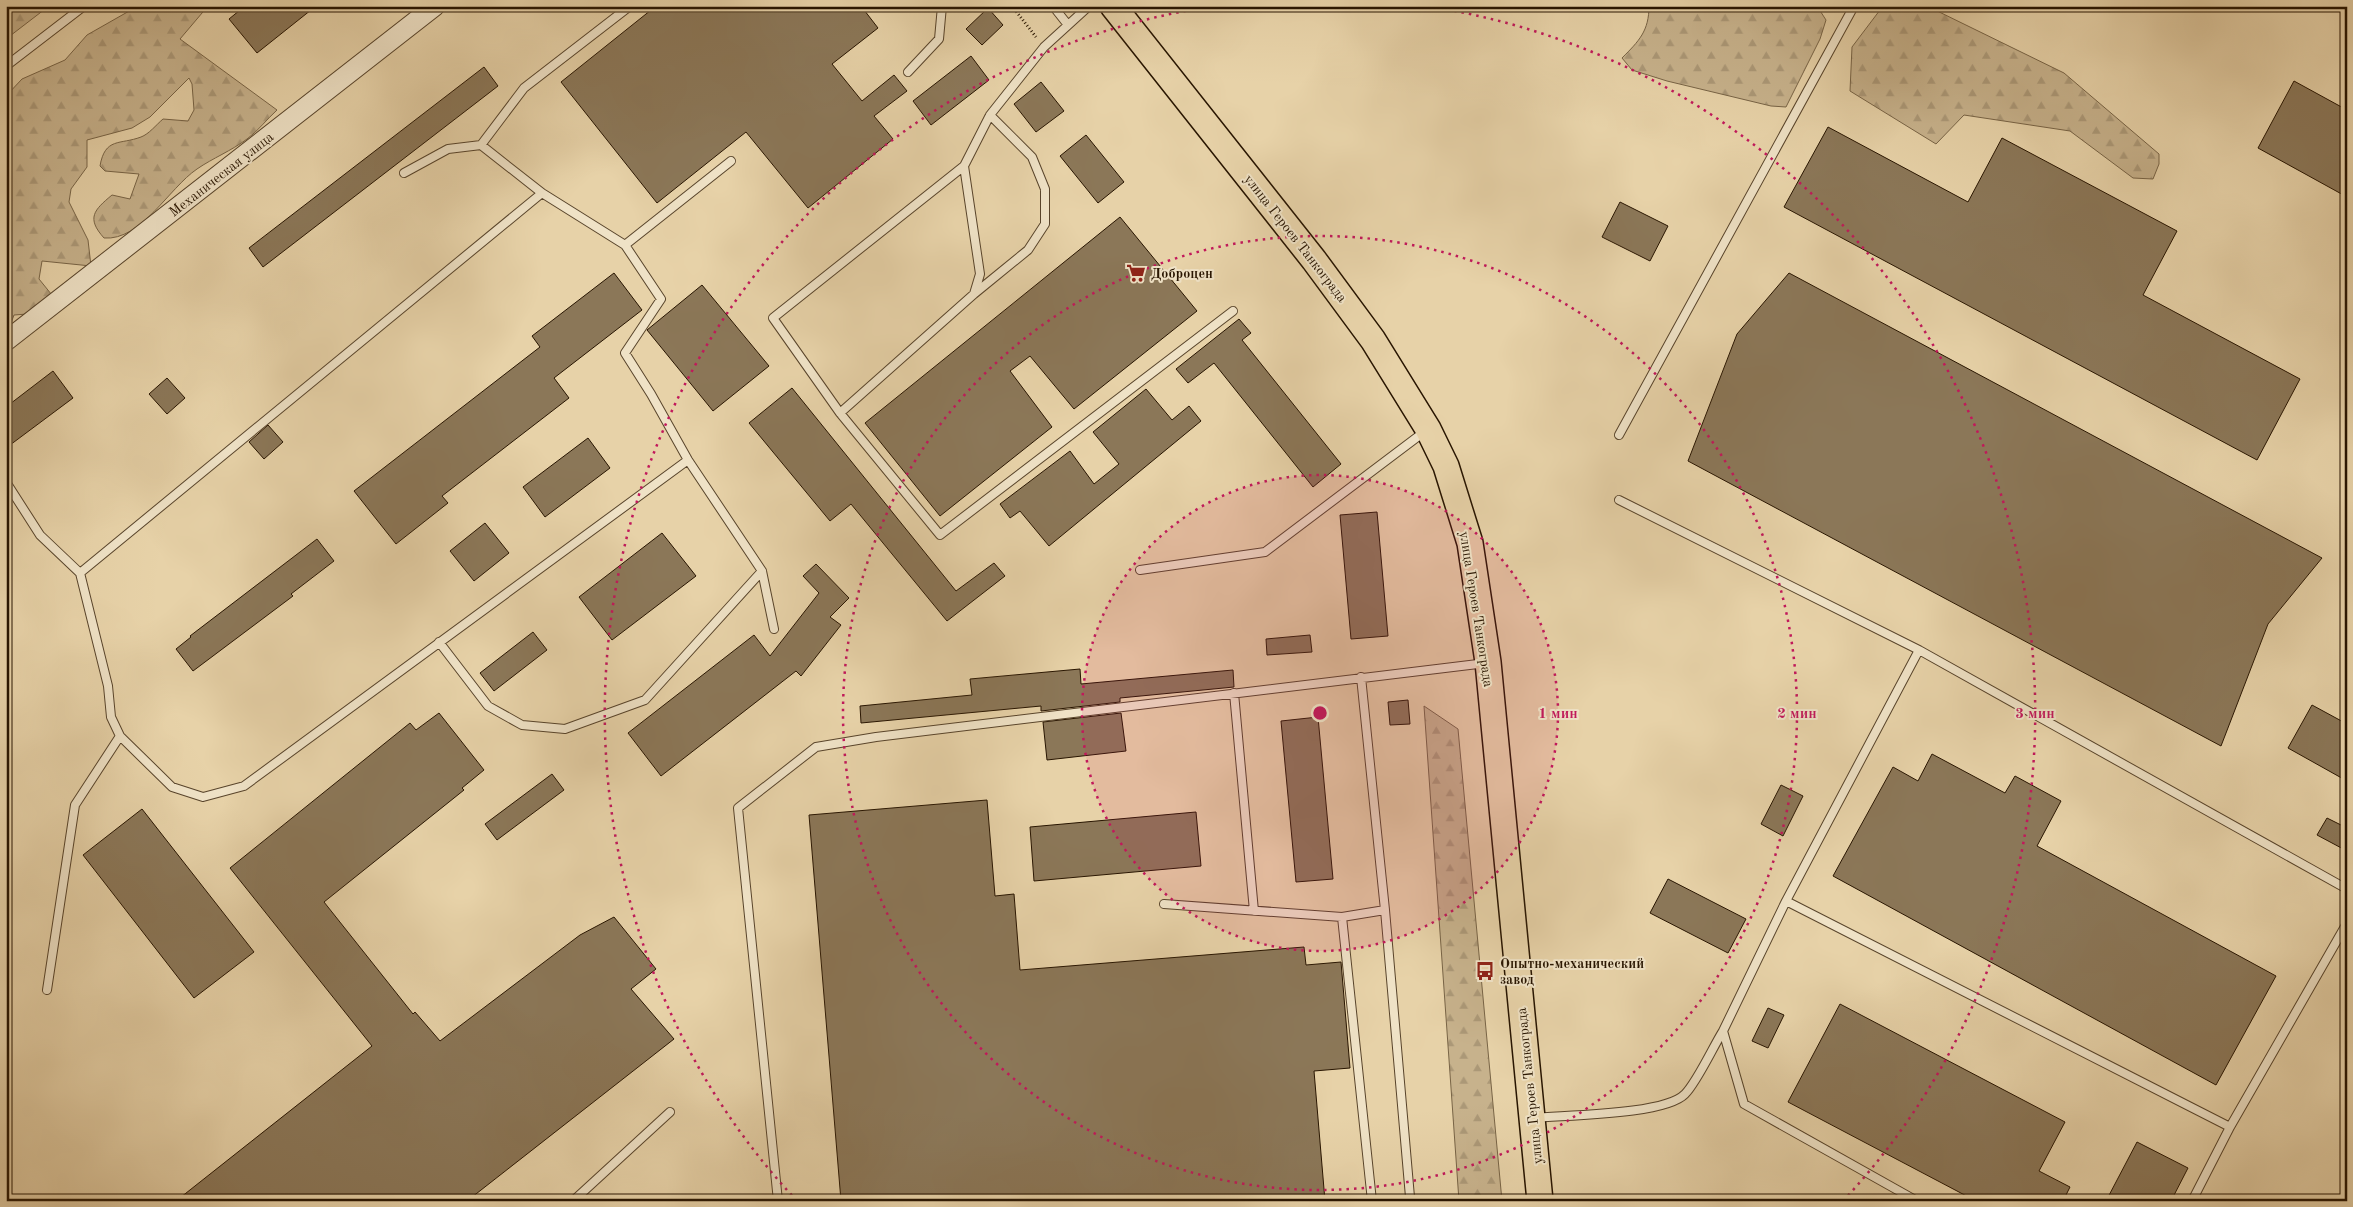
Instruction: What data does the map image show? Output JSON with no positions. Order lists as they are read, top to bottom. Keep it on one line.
{"streets":{"main road":["улица Героев Танкограда"],"street":["Механическая улица"]},"places":{"supermarket":["Доброцен"],"bus stop":["Опытно-механический завод"]},"rings":["1 мин","2 мин","3 мин"]}
